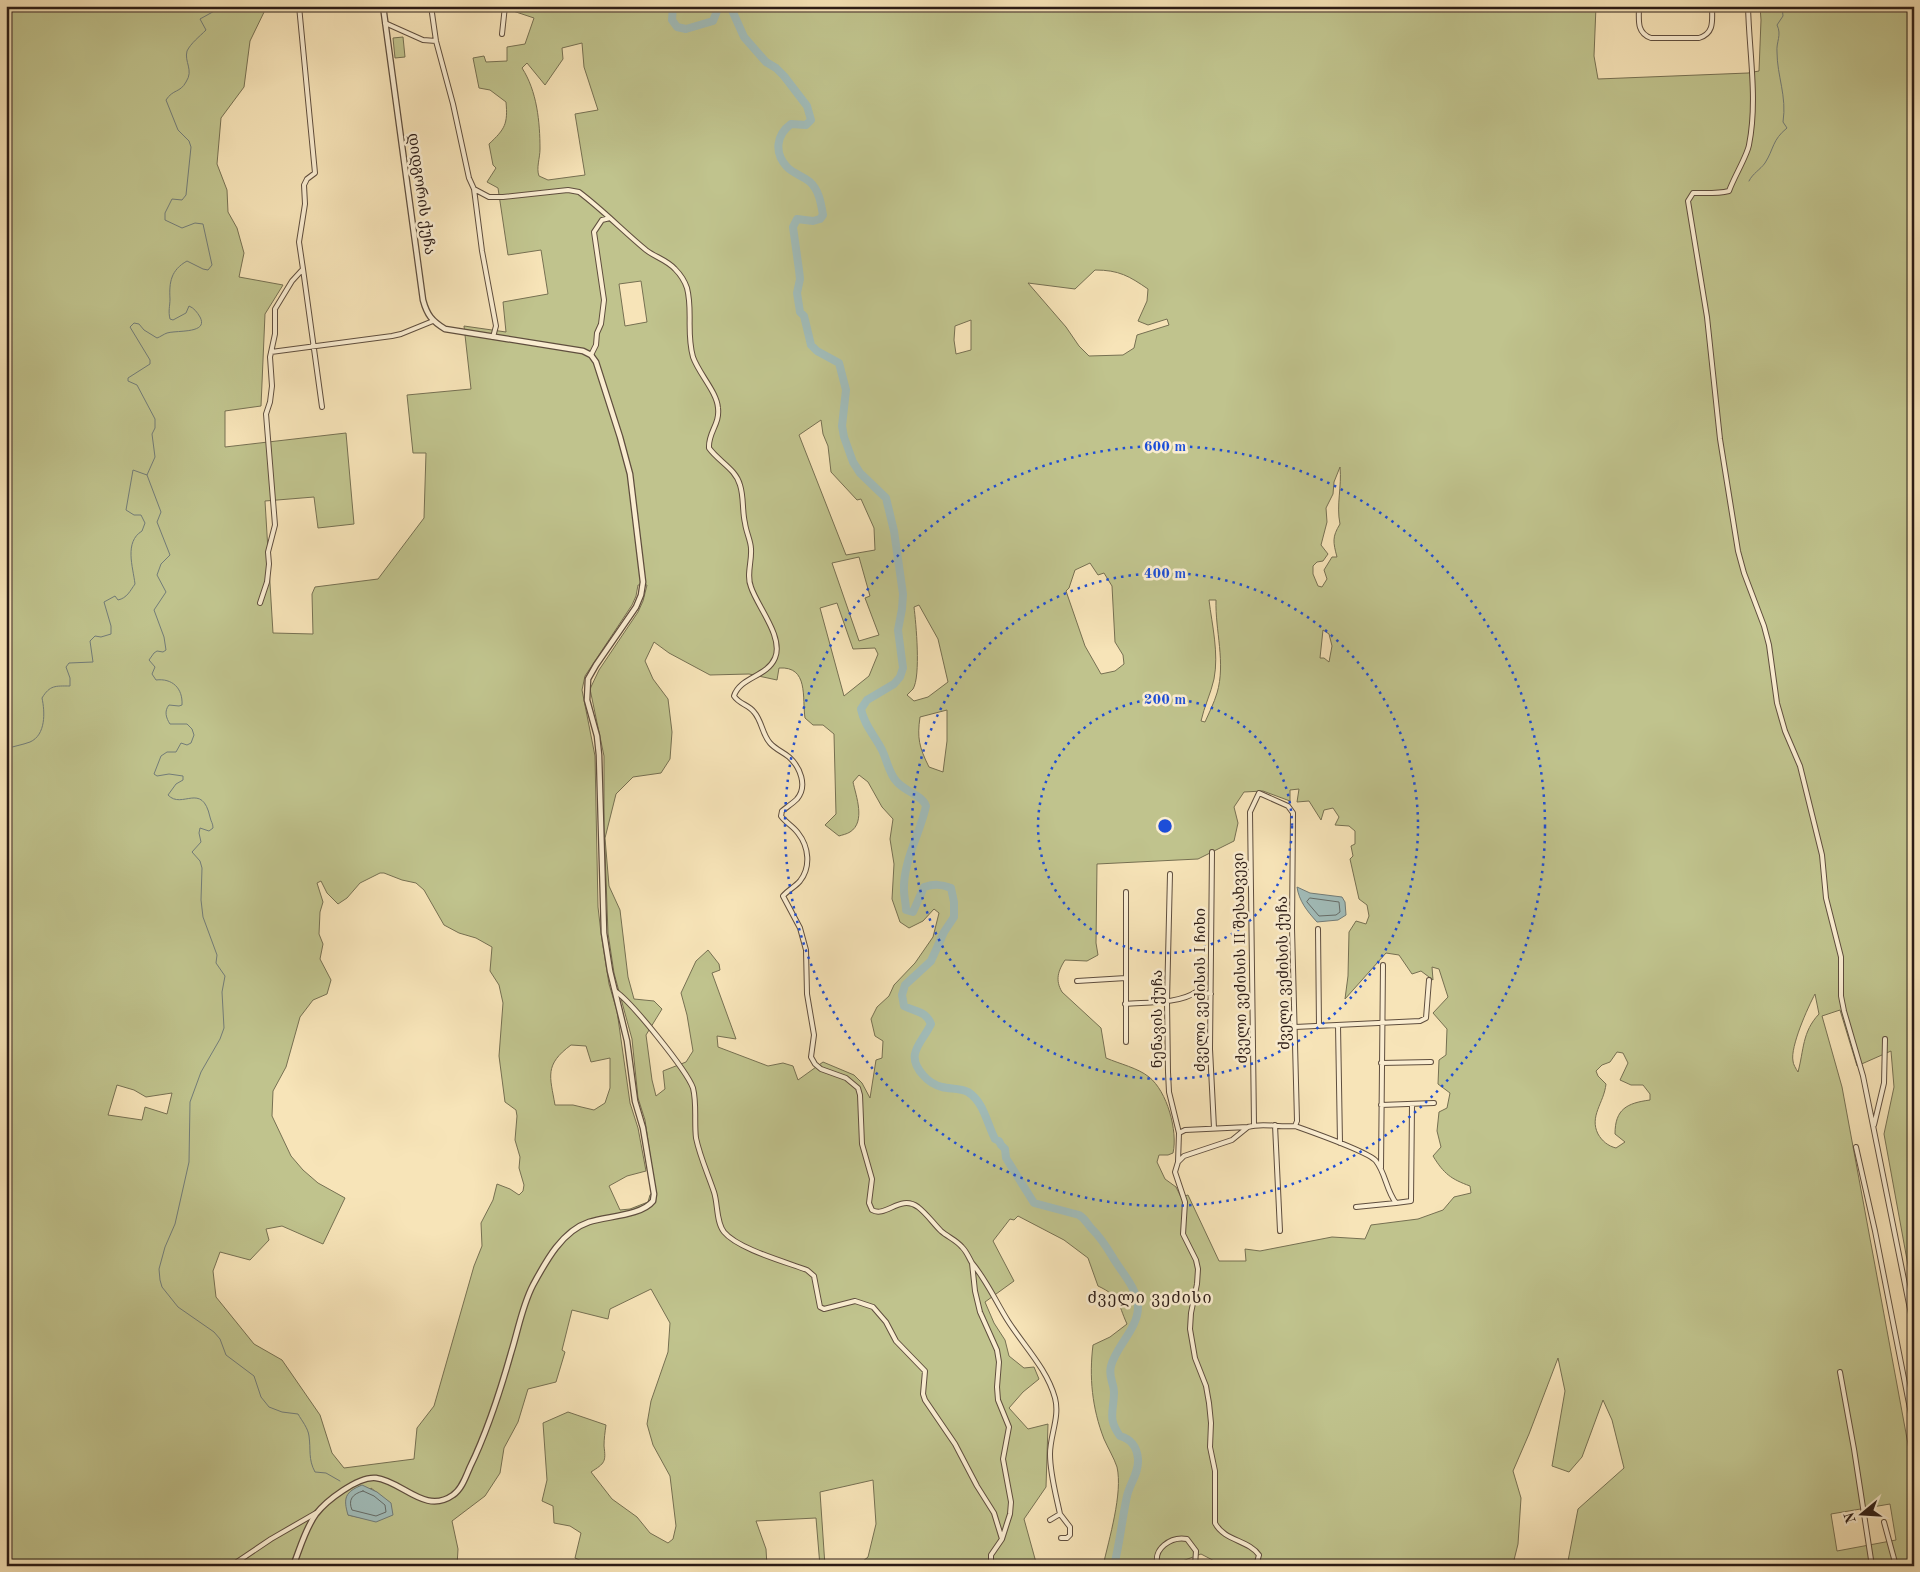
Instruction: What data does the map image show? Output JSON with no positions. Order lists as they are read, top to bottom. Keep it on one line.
{"streets":{"street":["დიდგორის ქუჩა","ძველი ვეძისის II შესახვევი","ძველი ვეძისის ქუჩა","ძველი ვეძისის I ჩიხი","ნენავის ქუჩა"]},"crossings":[["ძველი ვეძისის II შესახვევი","ძველი ვეძისის ქუჩა"]],"districts":["ძველი ვეძისი"],"north":"left","rings":["600 m","400 m","200 m"]}
